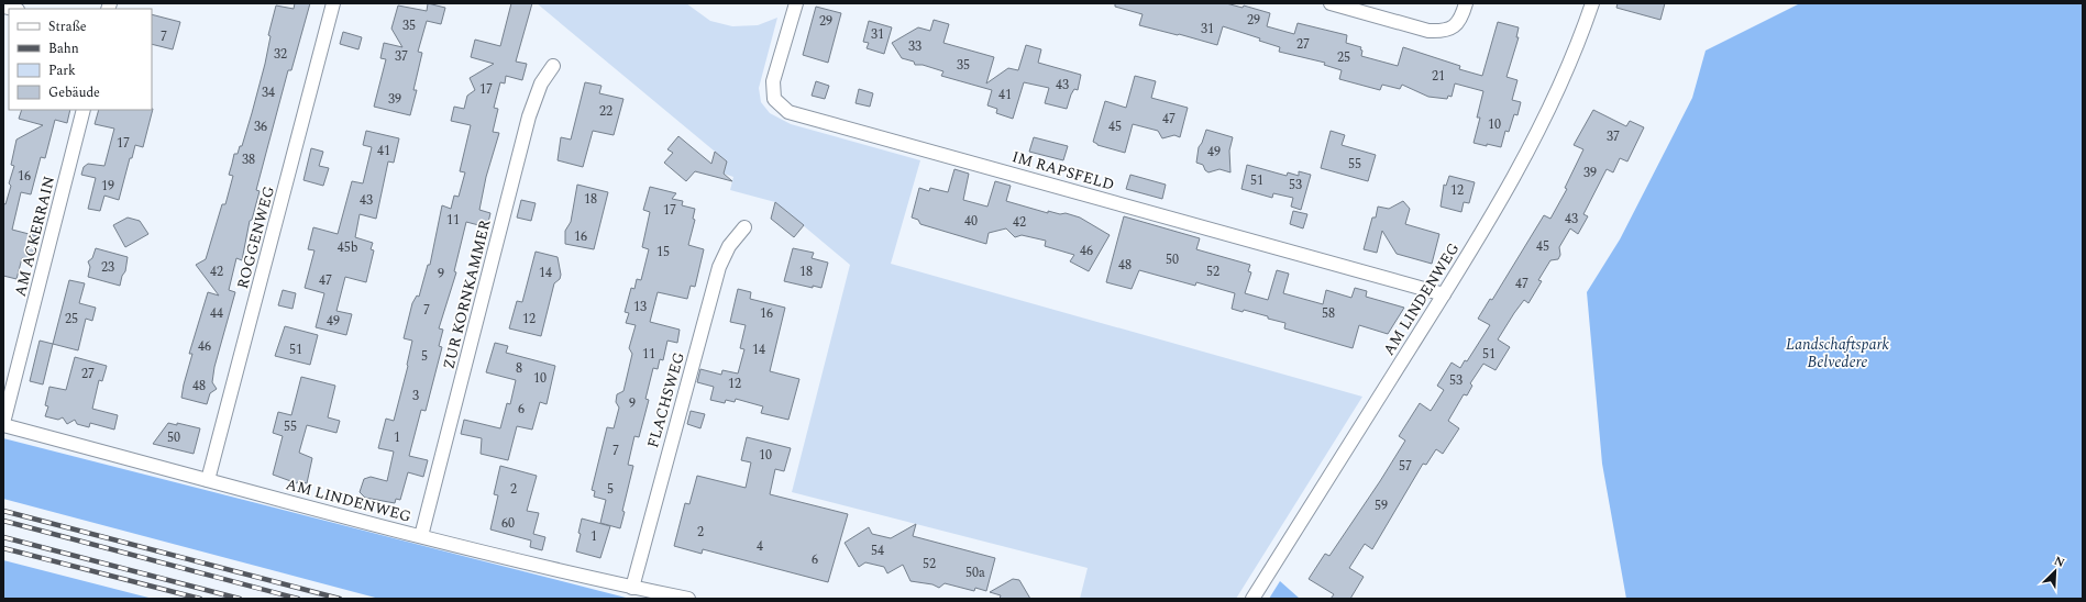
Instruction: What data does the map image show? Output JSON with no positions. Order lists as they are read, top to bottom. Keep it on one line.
{"streets":{"street":["IM RAPSFELD","AM ACKERRAIN","ROGGENWEG","ZUR KORNKAMMER","AM LINDENWEG","FLACHSWEG"]},"crossings":[["IM RAPSFELD","AM LINDENWEG"],["AM ACKERRAIN","AM LINDENWEG"],["ROGGENWEG","AM LINDENWEG"],["ZUR KORNKAMMER","AM LINDENWEG"],["AM LINDENWEG","FLACHSWEG"]],"parks":["Landschaftspark Belvedere"],"house_numbers":["29","29","35","31","31","7","27","33","32","37","25","35","21","43","17","34","41","39","22","47","10","36","45","37","17","41","49","38","55","39","16","51","53","19","12","18","43","17","43","11","40","42","16","45","45b","46","15","50","48","23","42","18","52","14","9","47","47","13","7","44","16","58","25","12","49","46","51","14","11","51","5","8","27","10","53","12","48","3","9","6","55","50","1","7","10","57","2","5","59","60","2","1","4","54","6","52","50a"],"legend":["Straße","Bahn","Park","Gebäude"],"north":"top right"}
